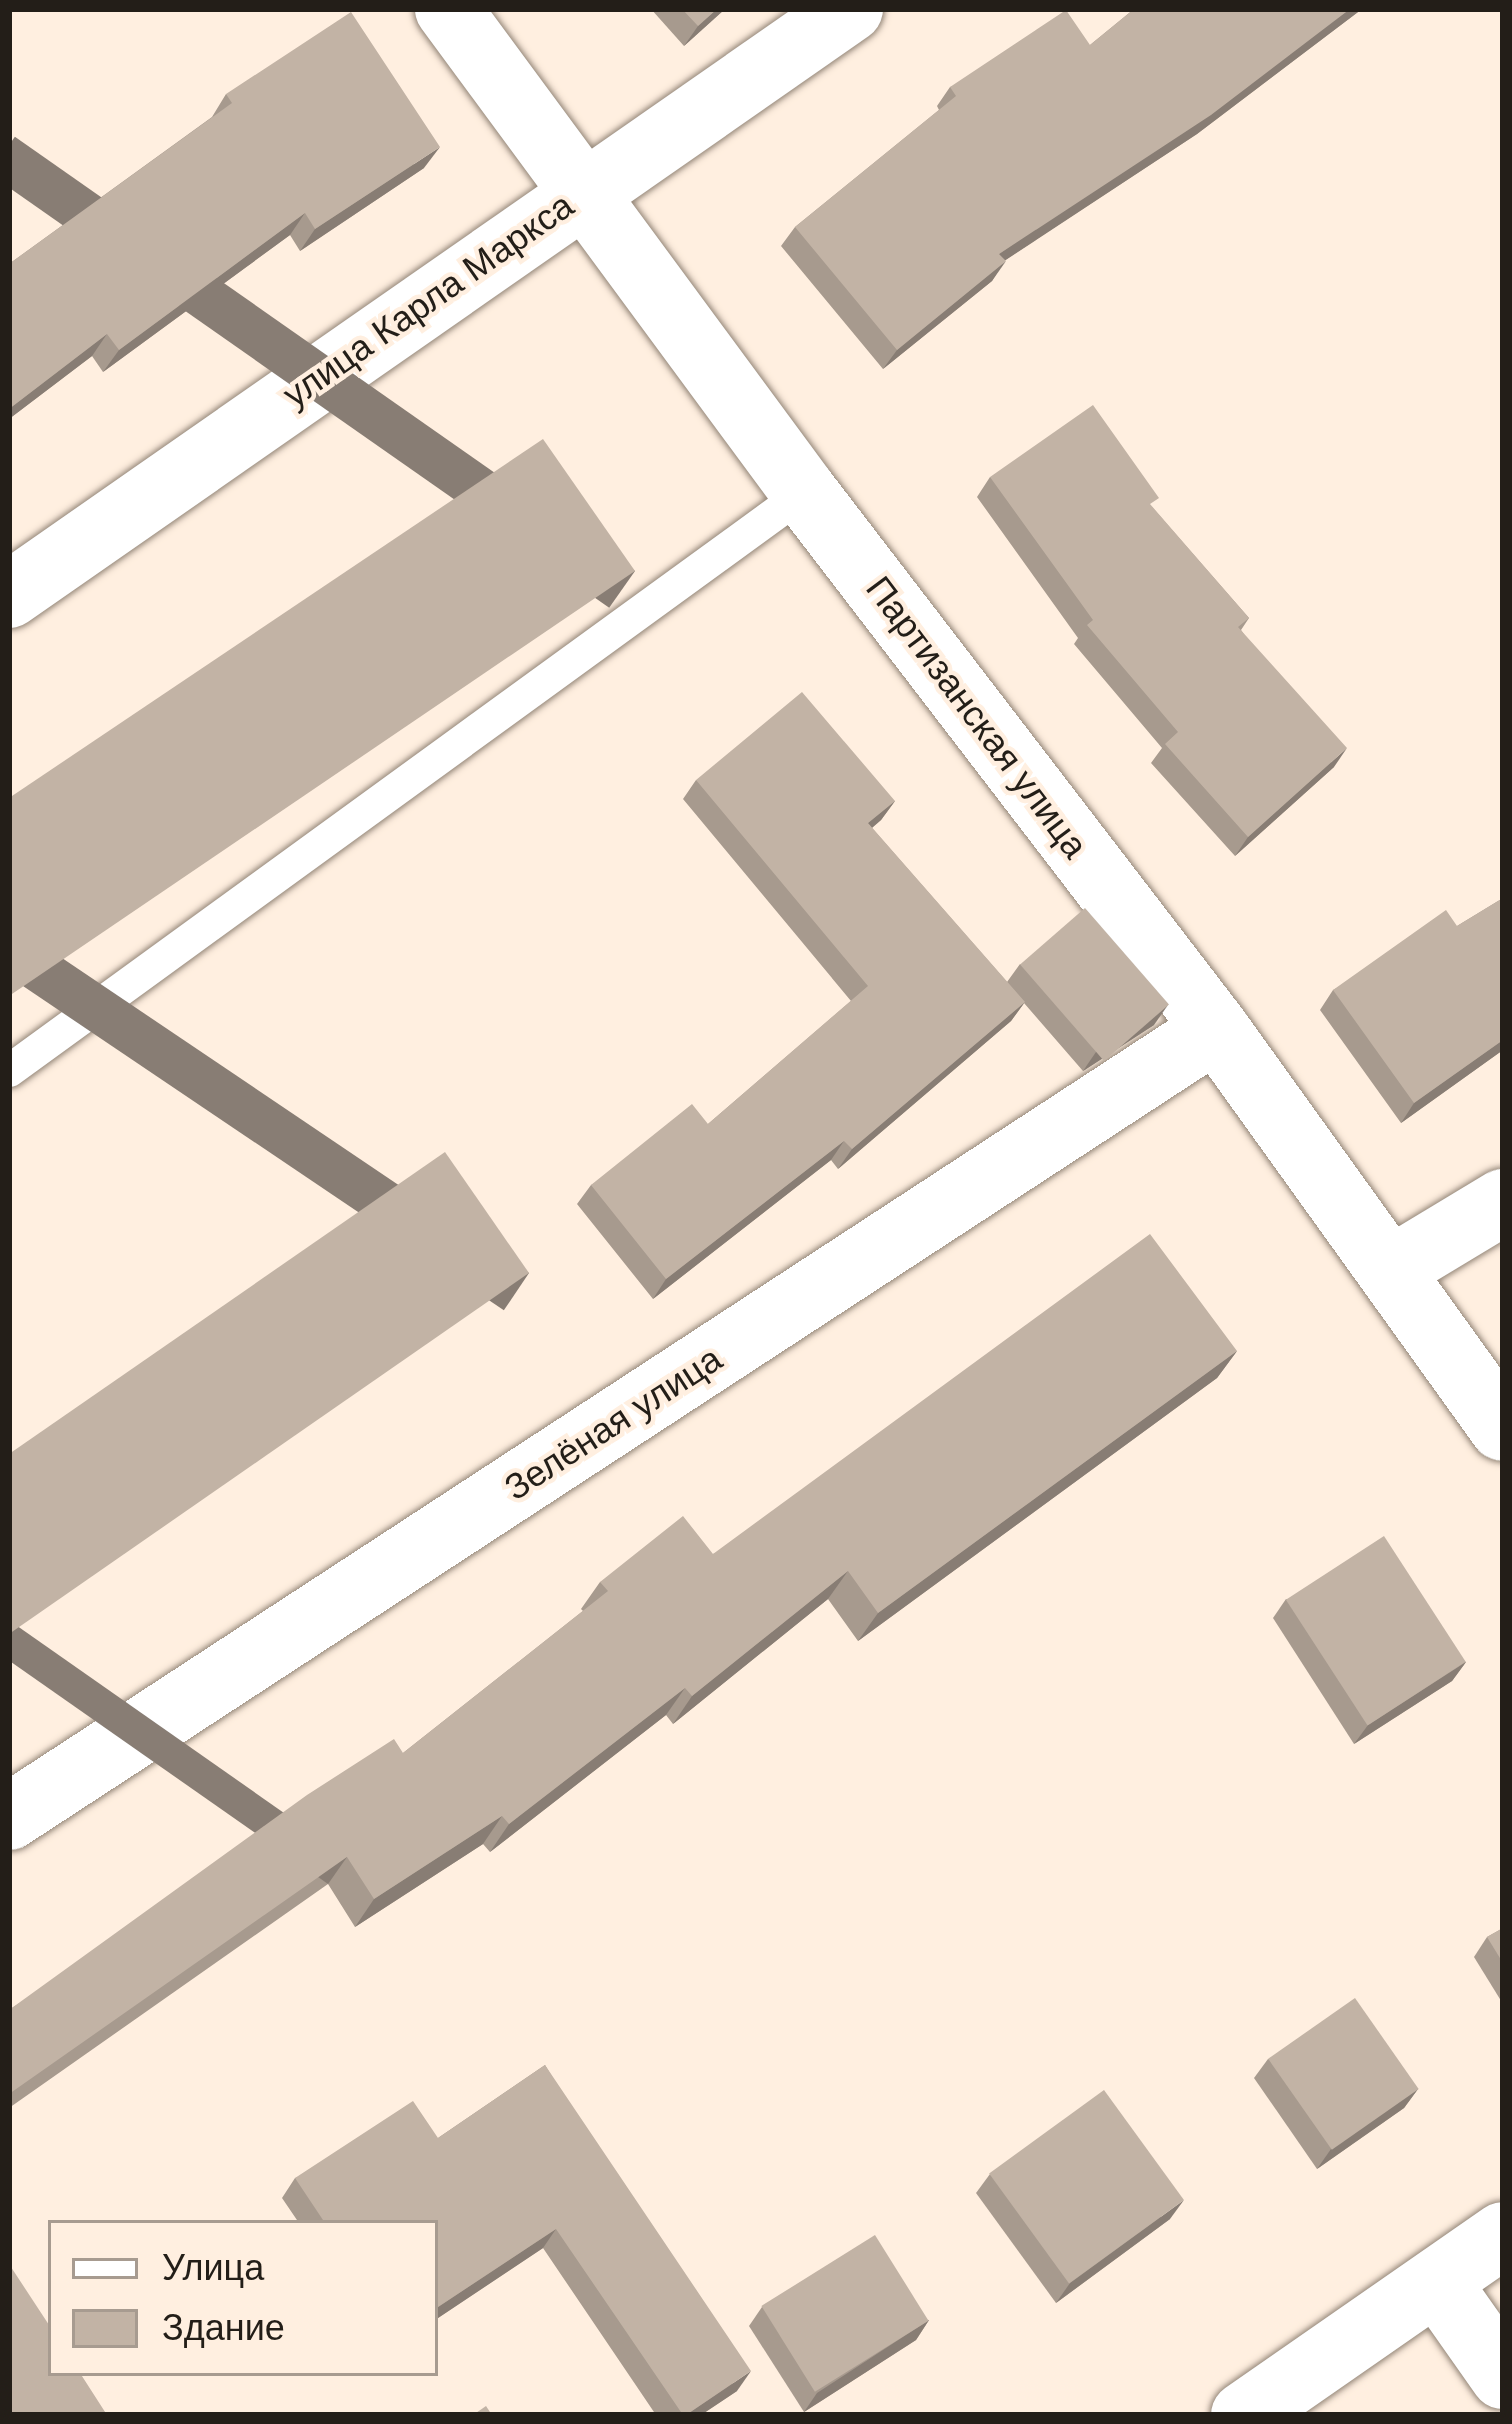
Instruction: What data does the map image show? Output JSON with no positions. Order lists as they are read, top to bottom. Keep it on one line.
{"streets":{"street":["улица Карла Маркса","Партизанская улица","Зелёная улица"]},"crossings":[["улица Карла Маркса","Партизанская улица"],["Партизанская улица","Зелёная улица"]],"legend":["Улица","Здание"]}
